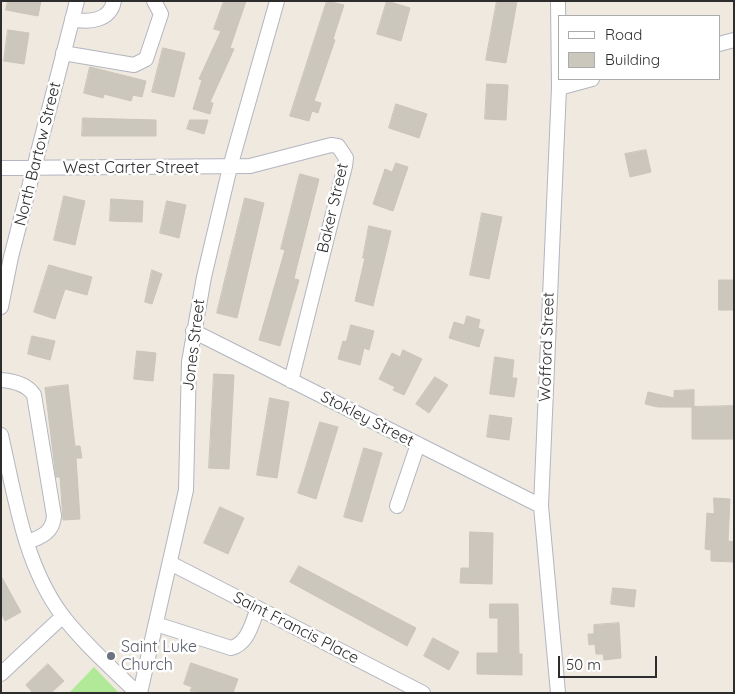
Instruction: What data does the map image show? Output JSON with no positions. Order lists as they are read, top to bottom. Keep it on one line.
{"streets":{"street":["North Bartow Street","West Carter Street","Baker Street","Jones Street","Wofford Street","Stokley Street","Saint Francis Place"]},"crossings":[["North Bartow Street","West Carter Street"],["West Carter Street","Baker Street"],["West Carter Street","Jones Street"],["Baker Street","Jones Street"],["Baker Street","Stokley Street"],["Jones Street","Stokley Street"],["Jones Street","Saint Francis Place"],["Wofford Street","Stokley Street"]],"places":["Saint Luke Church"],"legend":["Road","Building"],"scale_bar":"50 m"}
